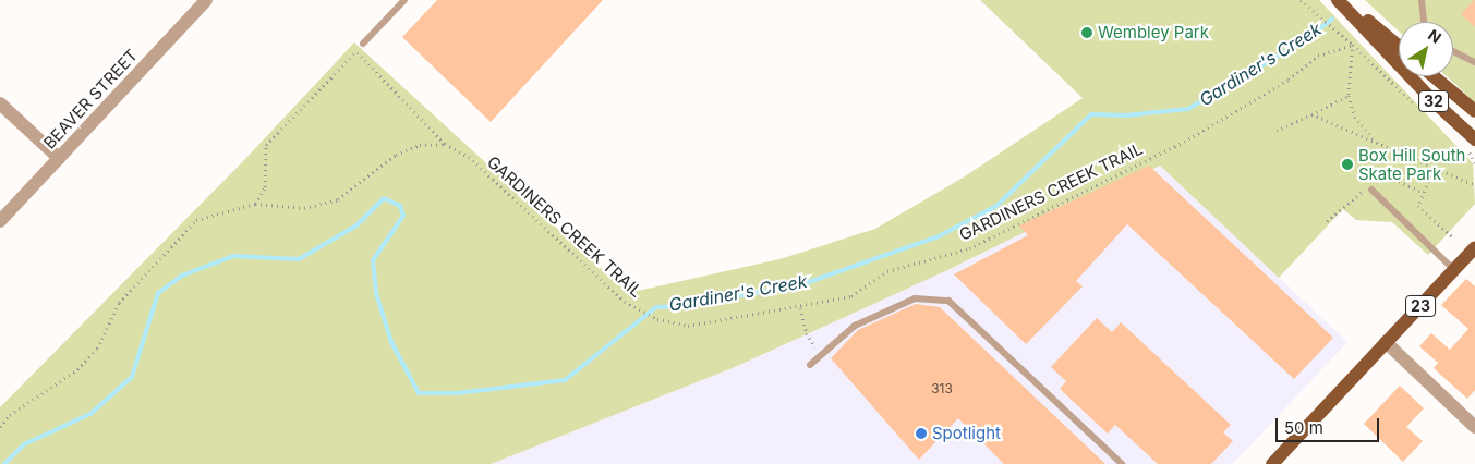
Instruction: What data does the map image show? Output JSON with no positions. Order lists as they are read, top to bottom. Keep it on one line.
{"streets":{"main road":["32","23"],"street":["BEAVER STREET"],"path":["GARDINERS CREEK TRAIL"]},"water":["Gardiner's Creek"],"places":["Wembley Park","Box Hill South Skate Park","Spotlight"],"house_numbers":["313"],"scale_bar":"50 m","north":"top right"}
